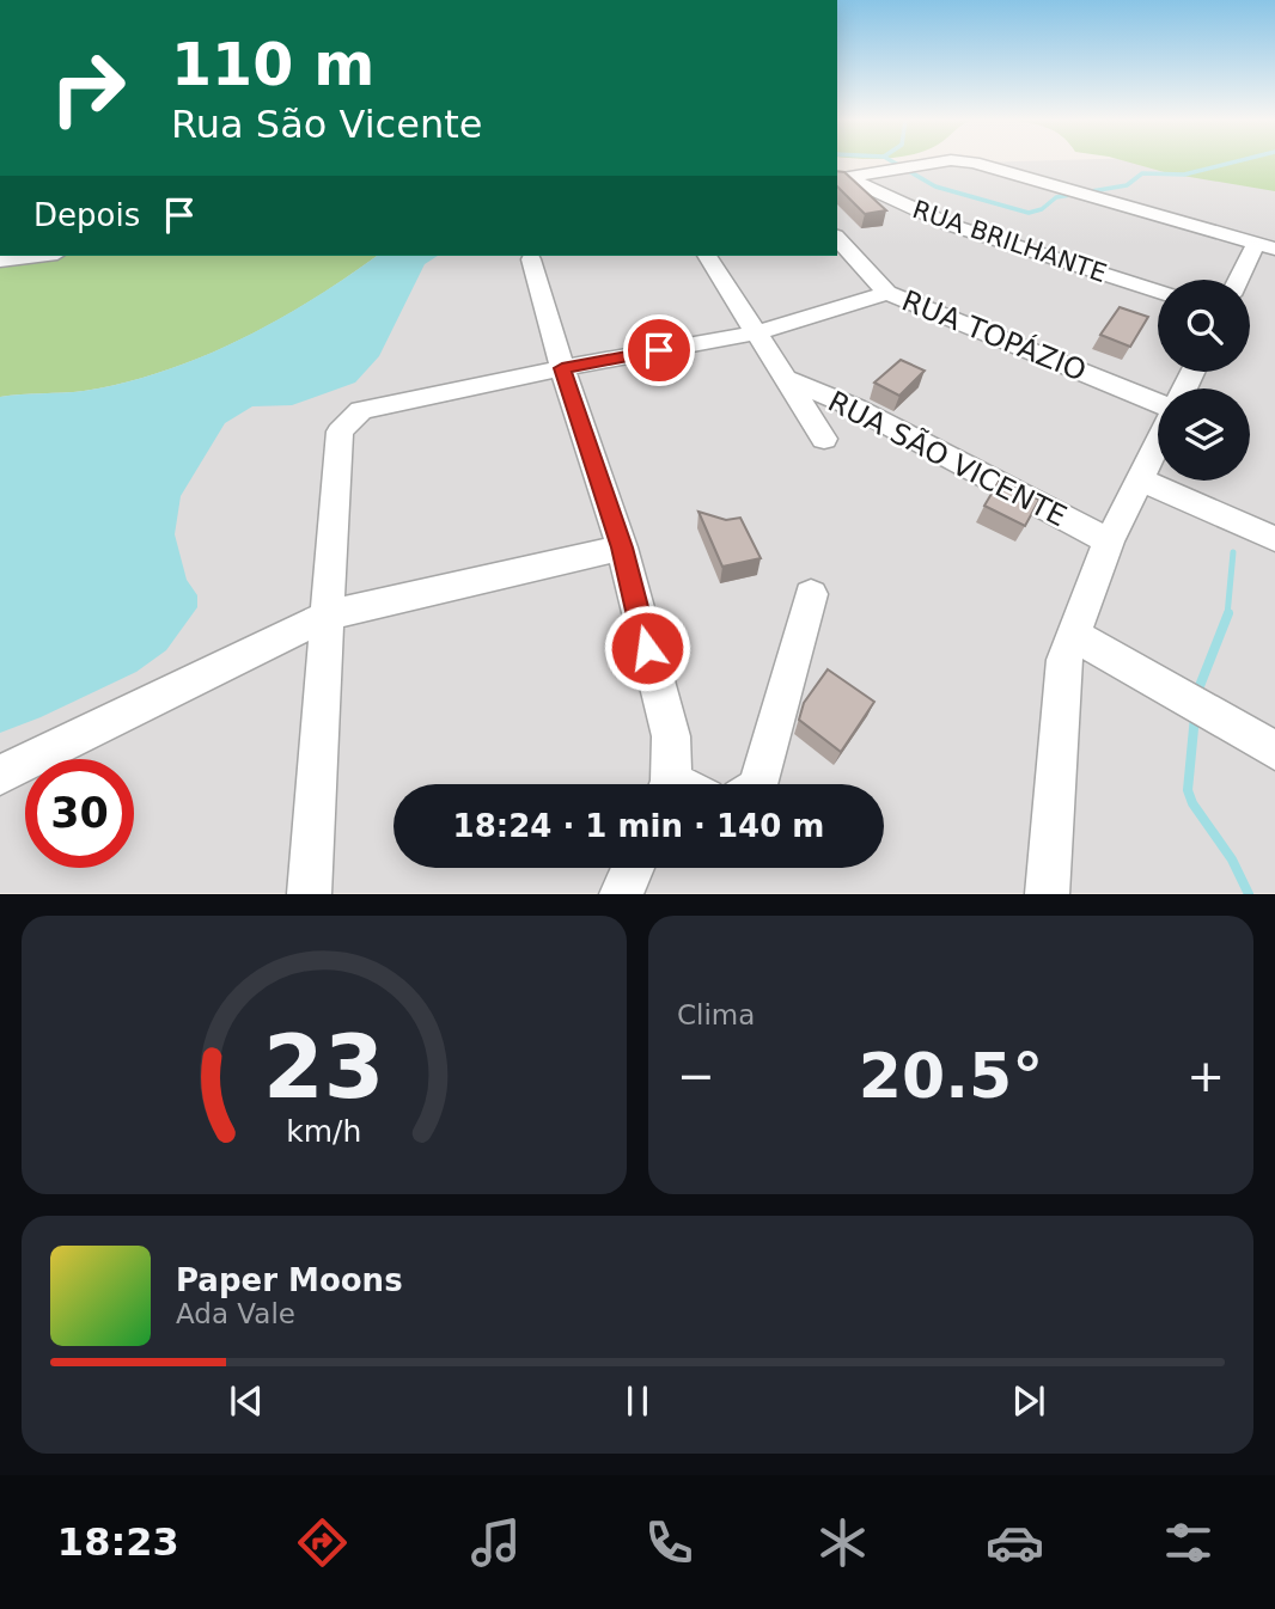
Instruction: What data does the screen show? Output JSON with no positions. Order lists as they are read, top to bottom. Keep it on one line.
{"streets":{"street":["RUA BRILHANTE","RUA TOPÁZIO","RUA SÃO VICENTE"]},"page":{"turn":["110 m","Rua São Vicente"],"then":"Depois","limit":"30","trip":"18:24 · 1 min · 140 m","tile":"Clima","heat":["−","20.5°","+"],"song":["Paper Moons","Ada Vale"],"tabs":"18:23","gauge":["23","km/h"]}}
